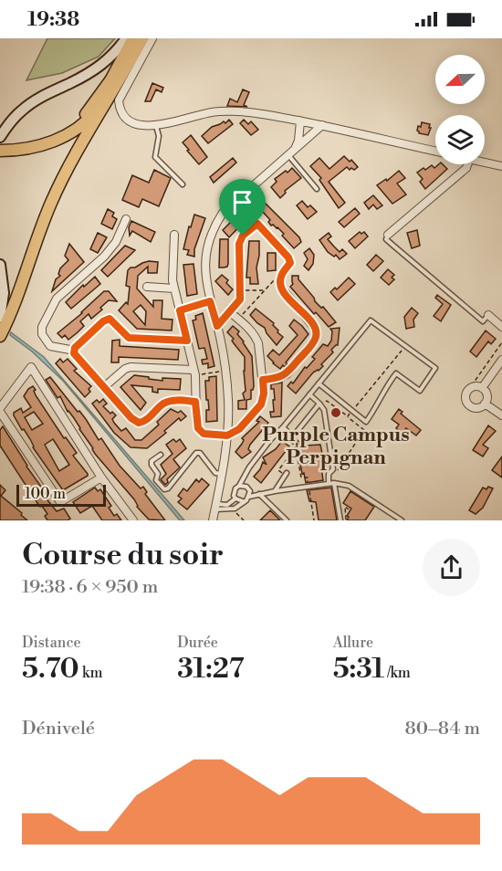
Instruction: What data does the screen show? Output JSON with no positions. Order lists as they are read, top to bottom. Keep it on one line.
{"places":["Purple Campus Perpignan"],"scale_bar":"100 m","north":"left","page":{"status":"19:38","scale":"100 m","heading":["Course du soir","19:38 · 6 × 950 m"],"stats":[["Distance","5.70 km"],["Durée","31:27"],["Allure","5:31 /km"]],"chart":["Dénivelé","80–84 m"]}}
